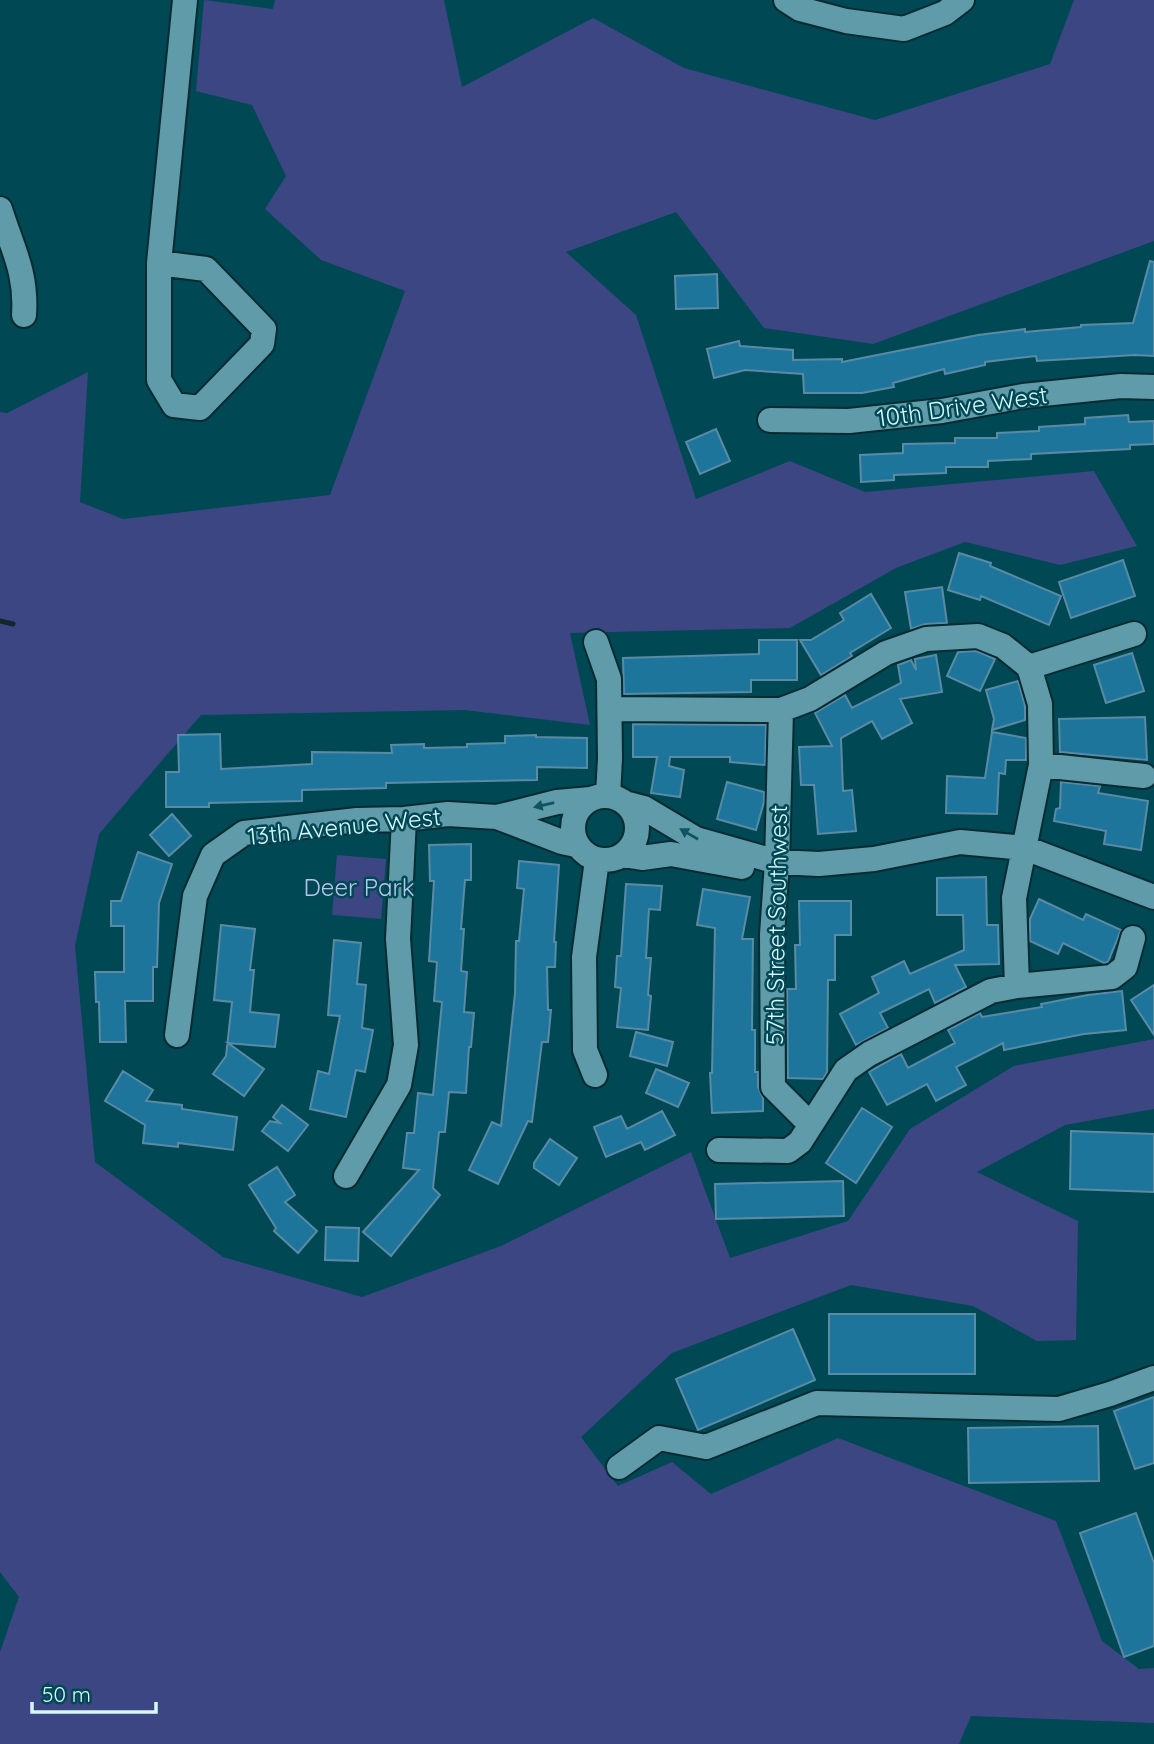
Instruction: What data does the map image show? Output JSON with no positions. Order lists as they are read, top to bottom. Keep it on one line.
{"streets":{"street":["10th Drive West","13th Avenue West","57th Street Southwest"]},"crossings":[["13th Avenue West","57th Street Southwest"]],"parks":["Deer Park"],"scale_bar":"50 m"}
